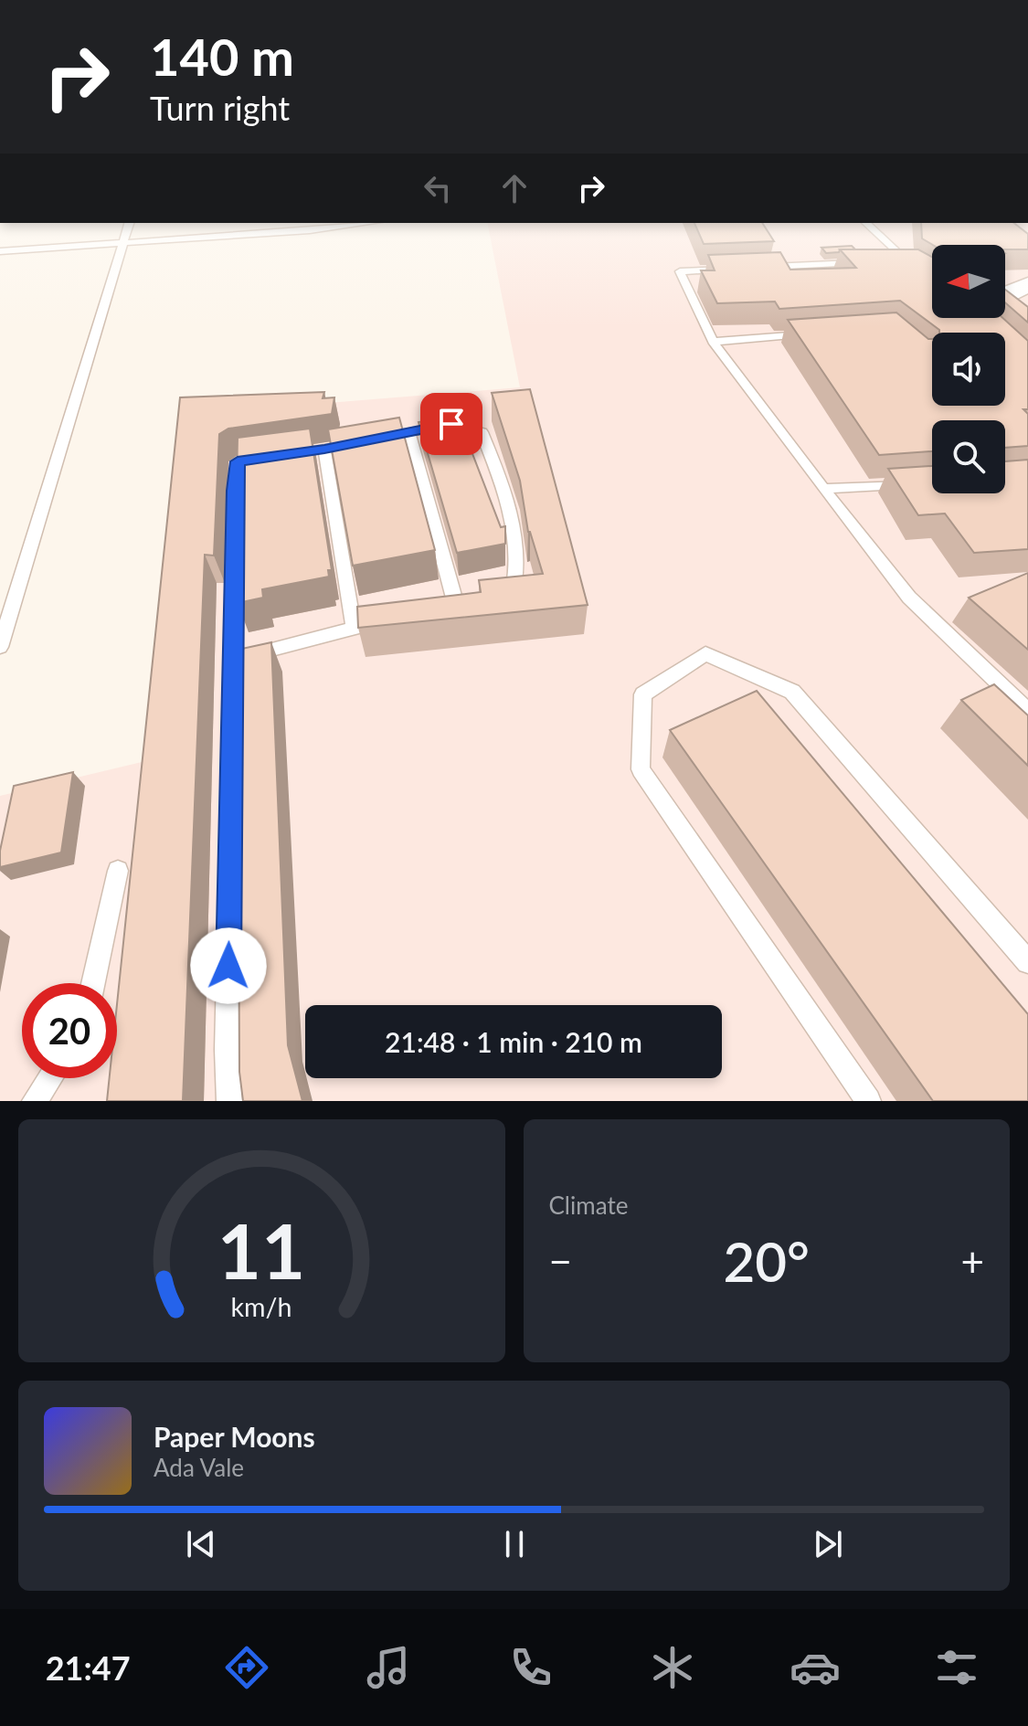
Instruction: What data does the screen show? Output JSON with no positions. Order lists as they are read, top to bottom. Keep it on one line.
{"north":"left","page":{"turn":["140 m","Turn right"],"limit":"20","trip":"21:48 · 1 min · 210 m","tile":"Climate","heat":["−","20°","+"],"song":["Paper Moons","Ada Vale"],"tabs":"21:47","gauge":["11","km/h"]}}
